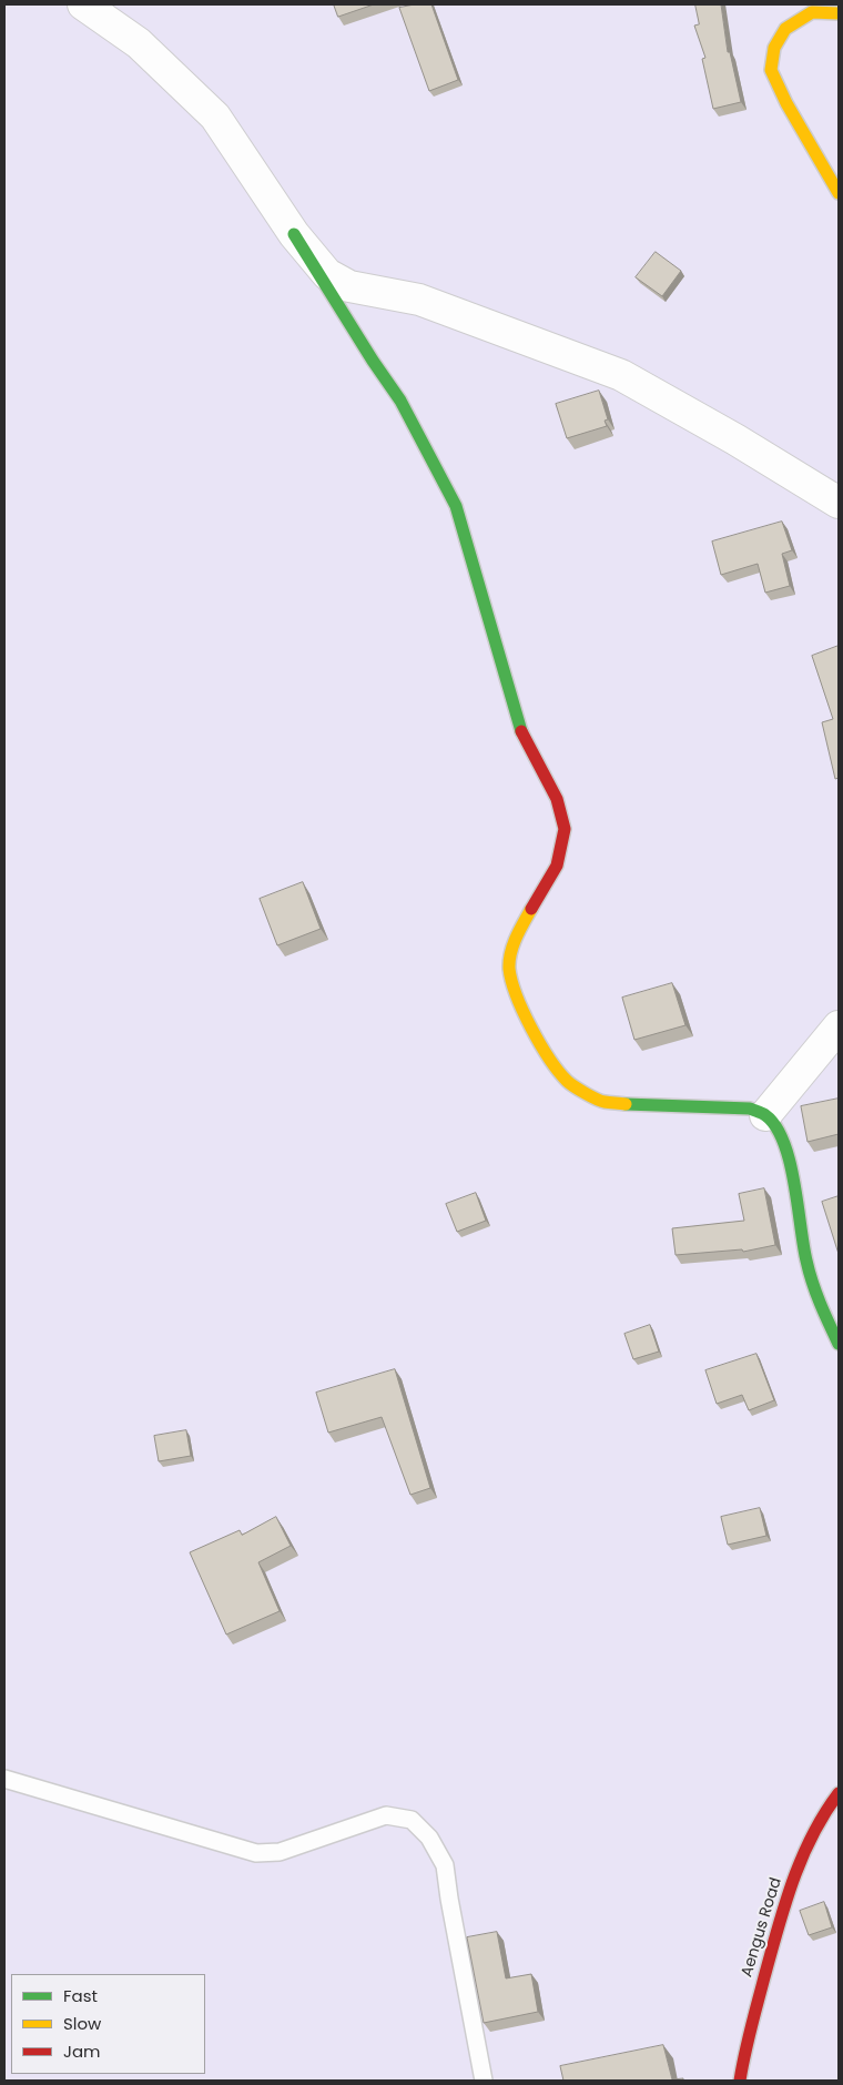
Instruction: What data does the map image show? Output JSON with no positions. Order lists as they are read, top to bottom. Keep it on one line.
{"streets":{"street":["Aengus Road"]},"legend":["Fast","Slow","Jam"]}
